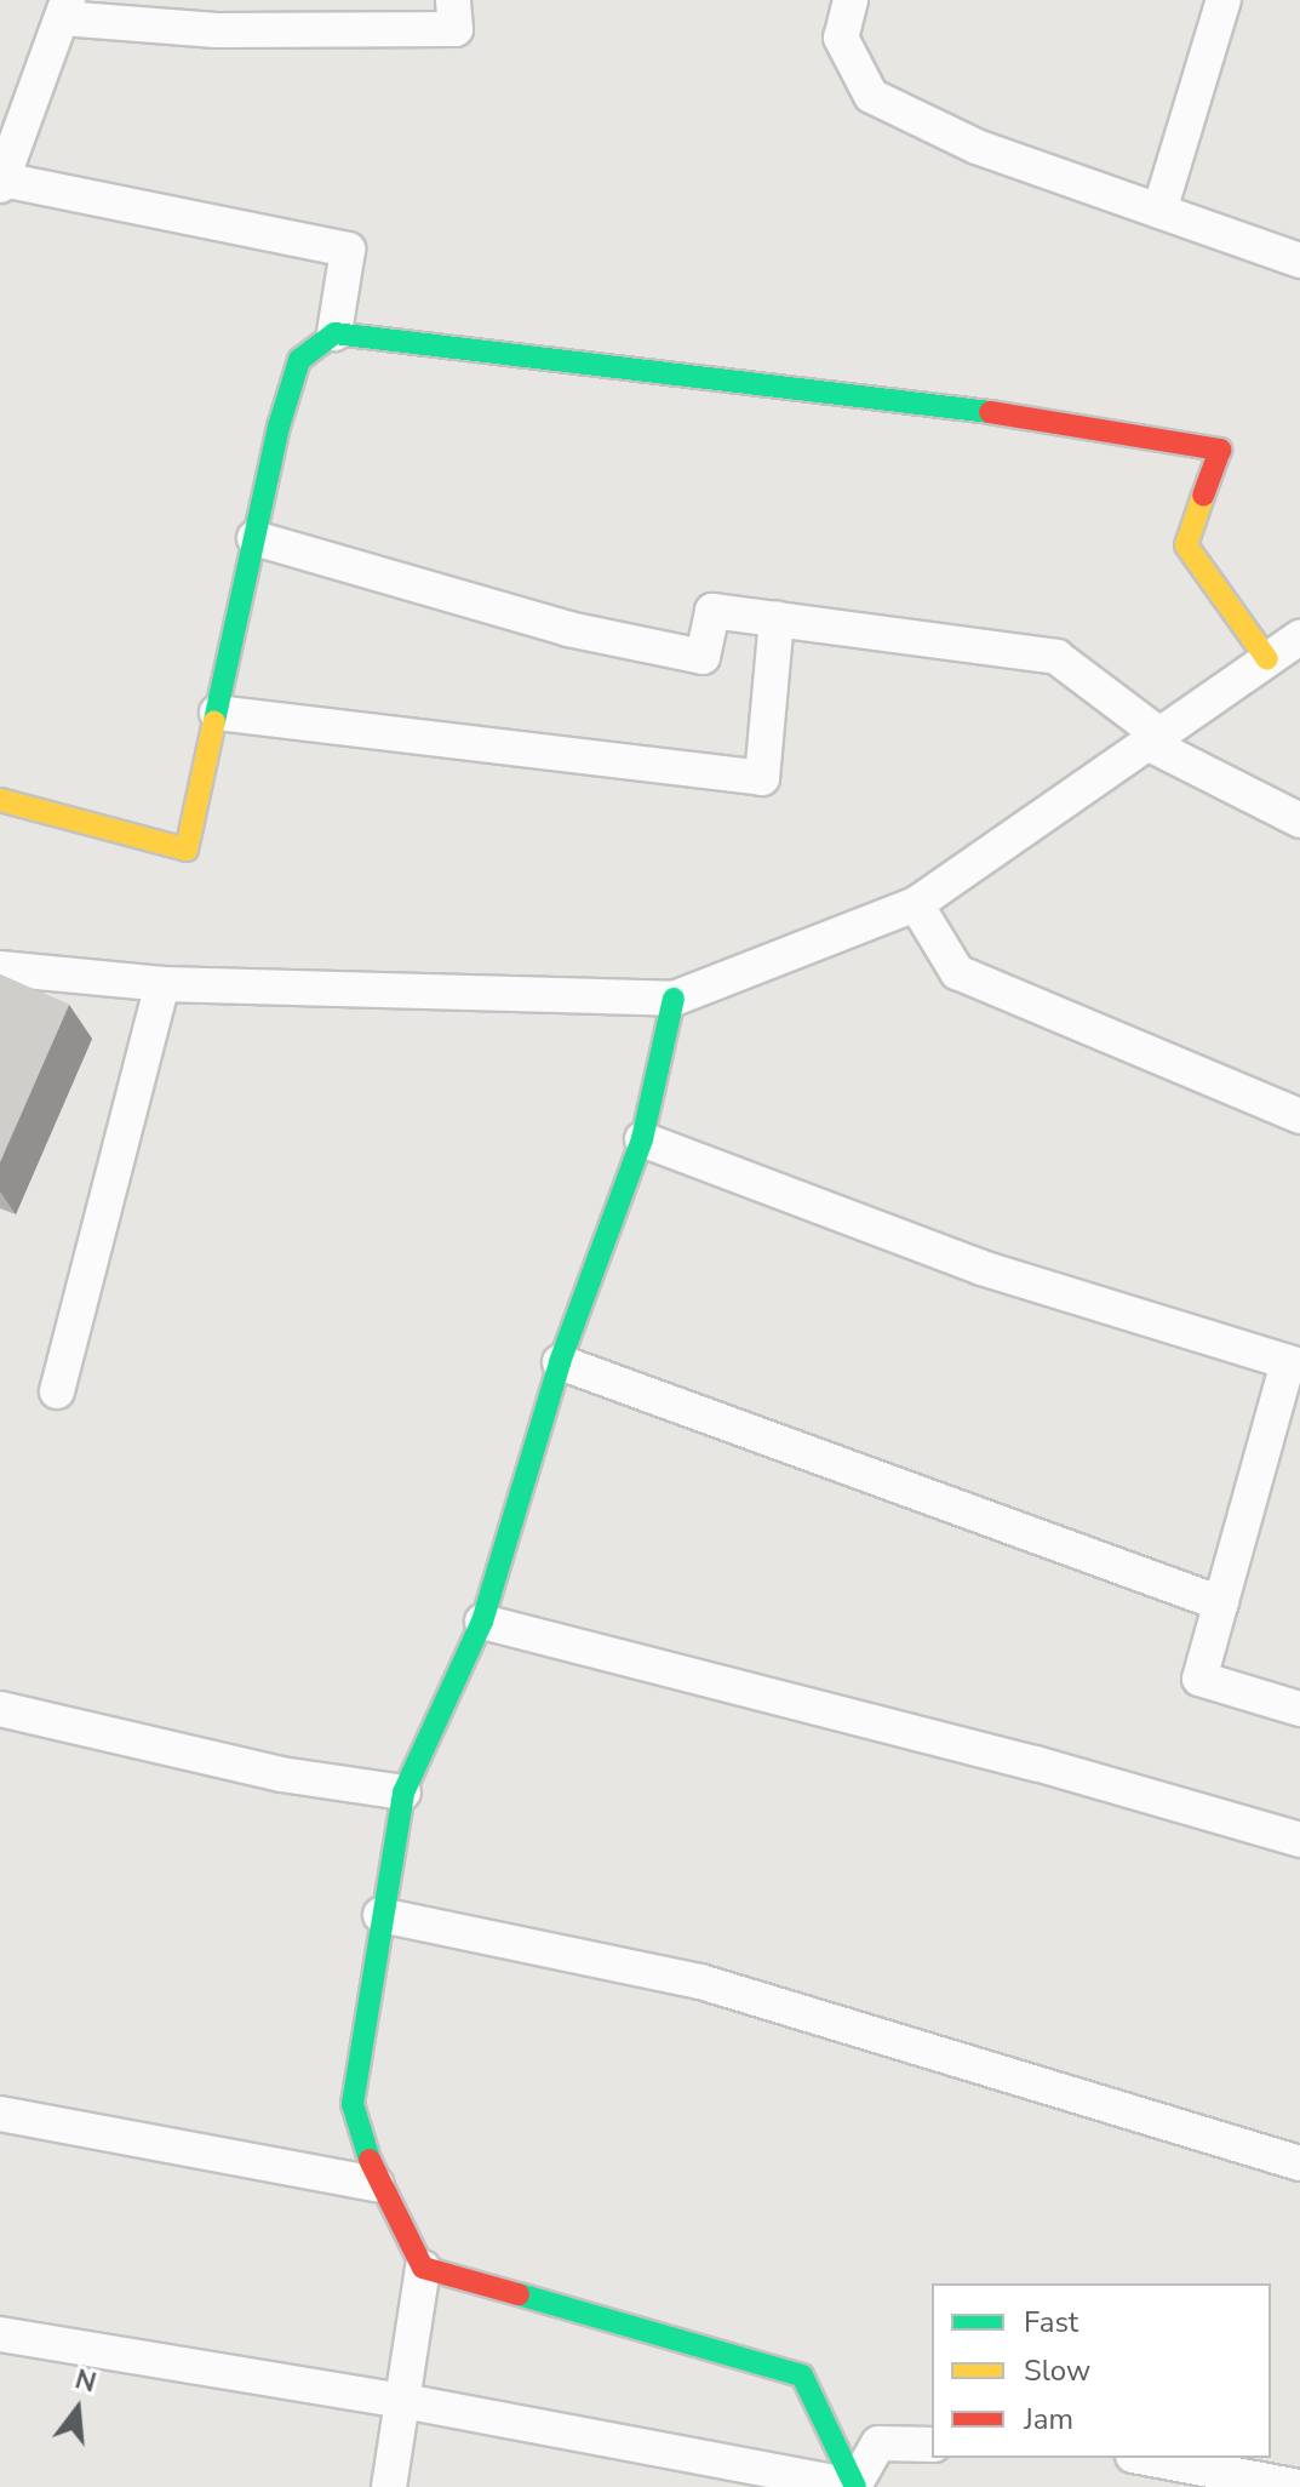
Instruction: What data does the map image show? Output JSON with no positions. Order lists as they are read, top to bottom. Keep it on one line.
{"legend":["Fast","Slow","Jam"],"north":"top"}
